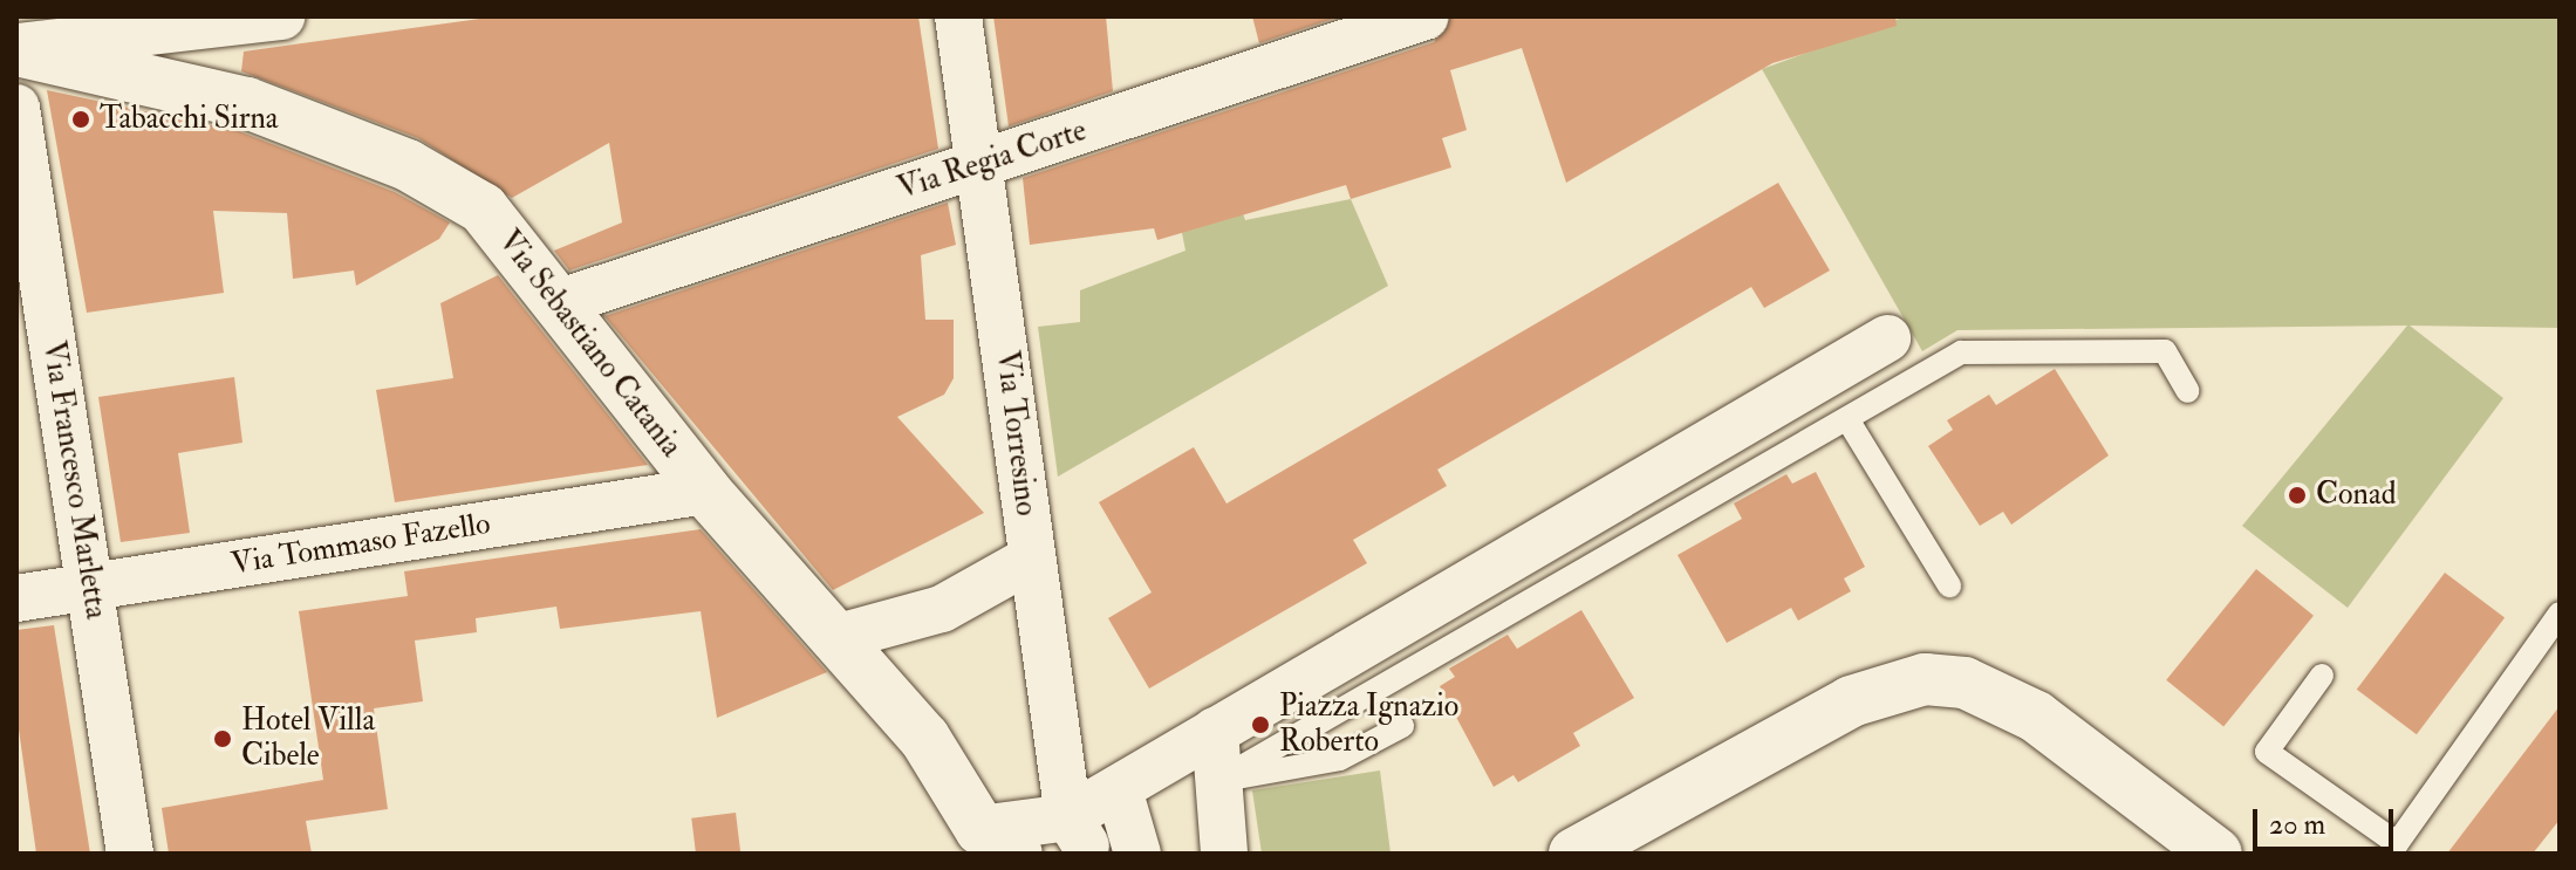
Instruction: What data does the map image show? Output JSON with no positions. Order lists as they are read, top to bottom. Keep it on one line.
{"streets":{"street":["Via Regia Corte","Via Sebastiano Catania","Via Torresino","Via Francesco Marletta","Via Tommaso Fazello"]},"crossings":[["Via Regia Corte","Via Sebastiano Catania"],["Via Regia Corte","Via Torresino"],["Via Sebastiano Catania","Via Tommaso Fazello"],["Via Francesco Marletta","Via Tommaso Fazello"]],"places":["Tabacchi Sirna","Conad","Piazza Ignazio Roberto","Hotel Villa Cibele"],"scale_bar":"20 m"}
